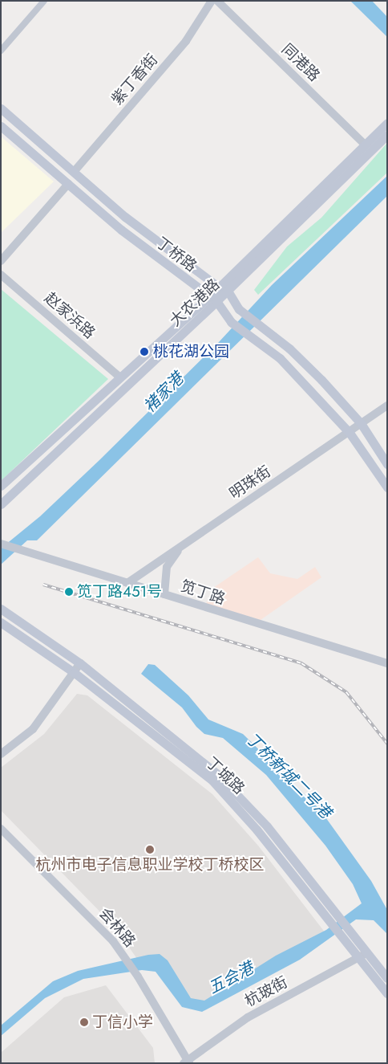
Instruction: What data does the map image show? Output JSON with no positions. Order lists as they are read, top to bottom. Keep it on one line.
{"streets":{"main road":["丁桥路","大农港路","丁城路"],"street":["同港路","紫丁香街","赵家浜路","明珠街","笕丁路","会林路","杭玻街"]},"crossings":[["同港路","大农港路"],["紫丁香街","丁桥路"],["丁桥路","大农港路"],["丁桥路","明珠街"],["大农港路","赵家浜路"],["明珠街","笕丁路"],["丁城路","杭玻街"],["会林路","杭玻街"]],"water":["褚家港","丁桥新城二号港","五会港"],"places":["桃花湖公园","笕丁路451号","杭州市电子信息职业学校丁桥校区","丁信小学"]}
